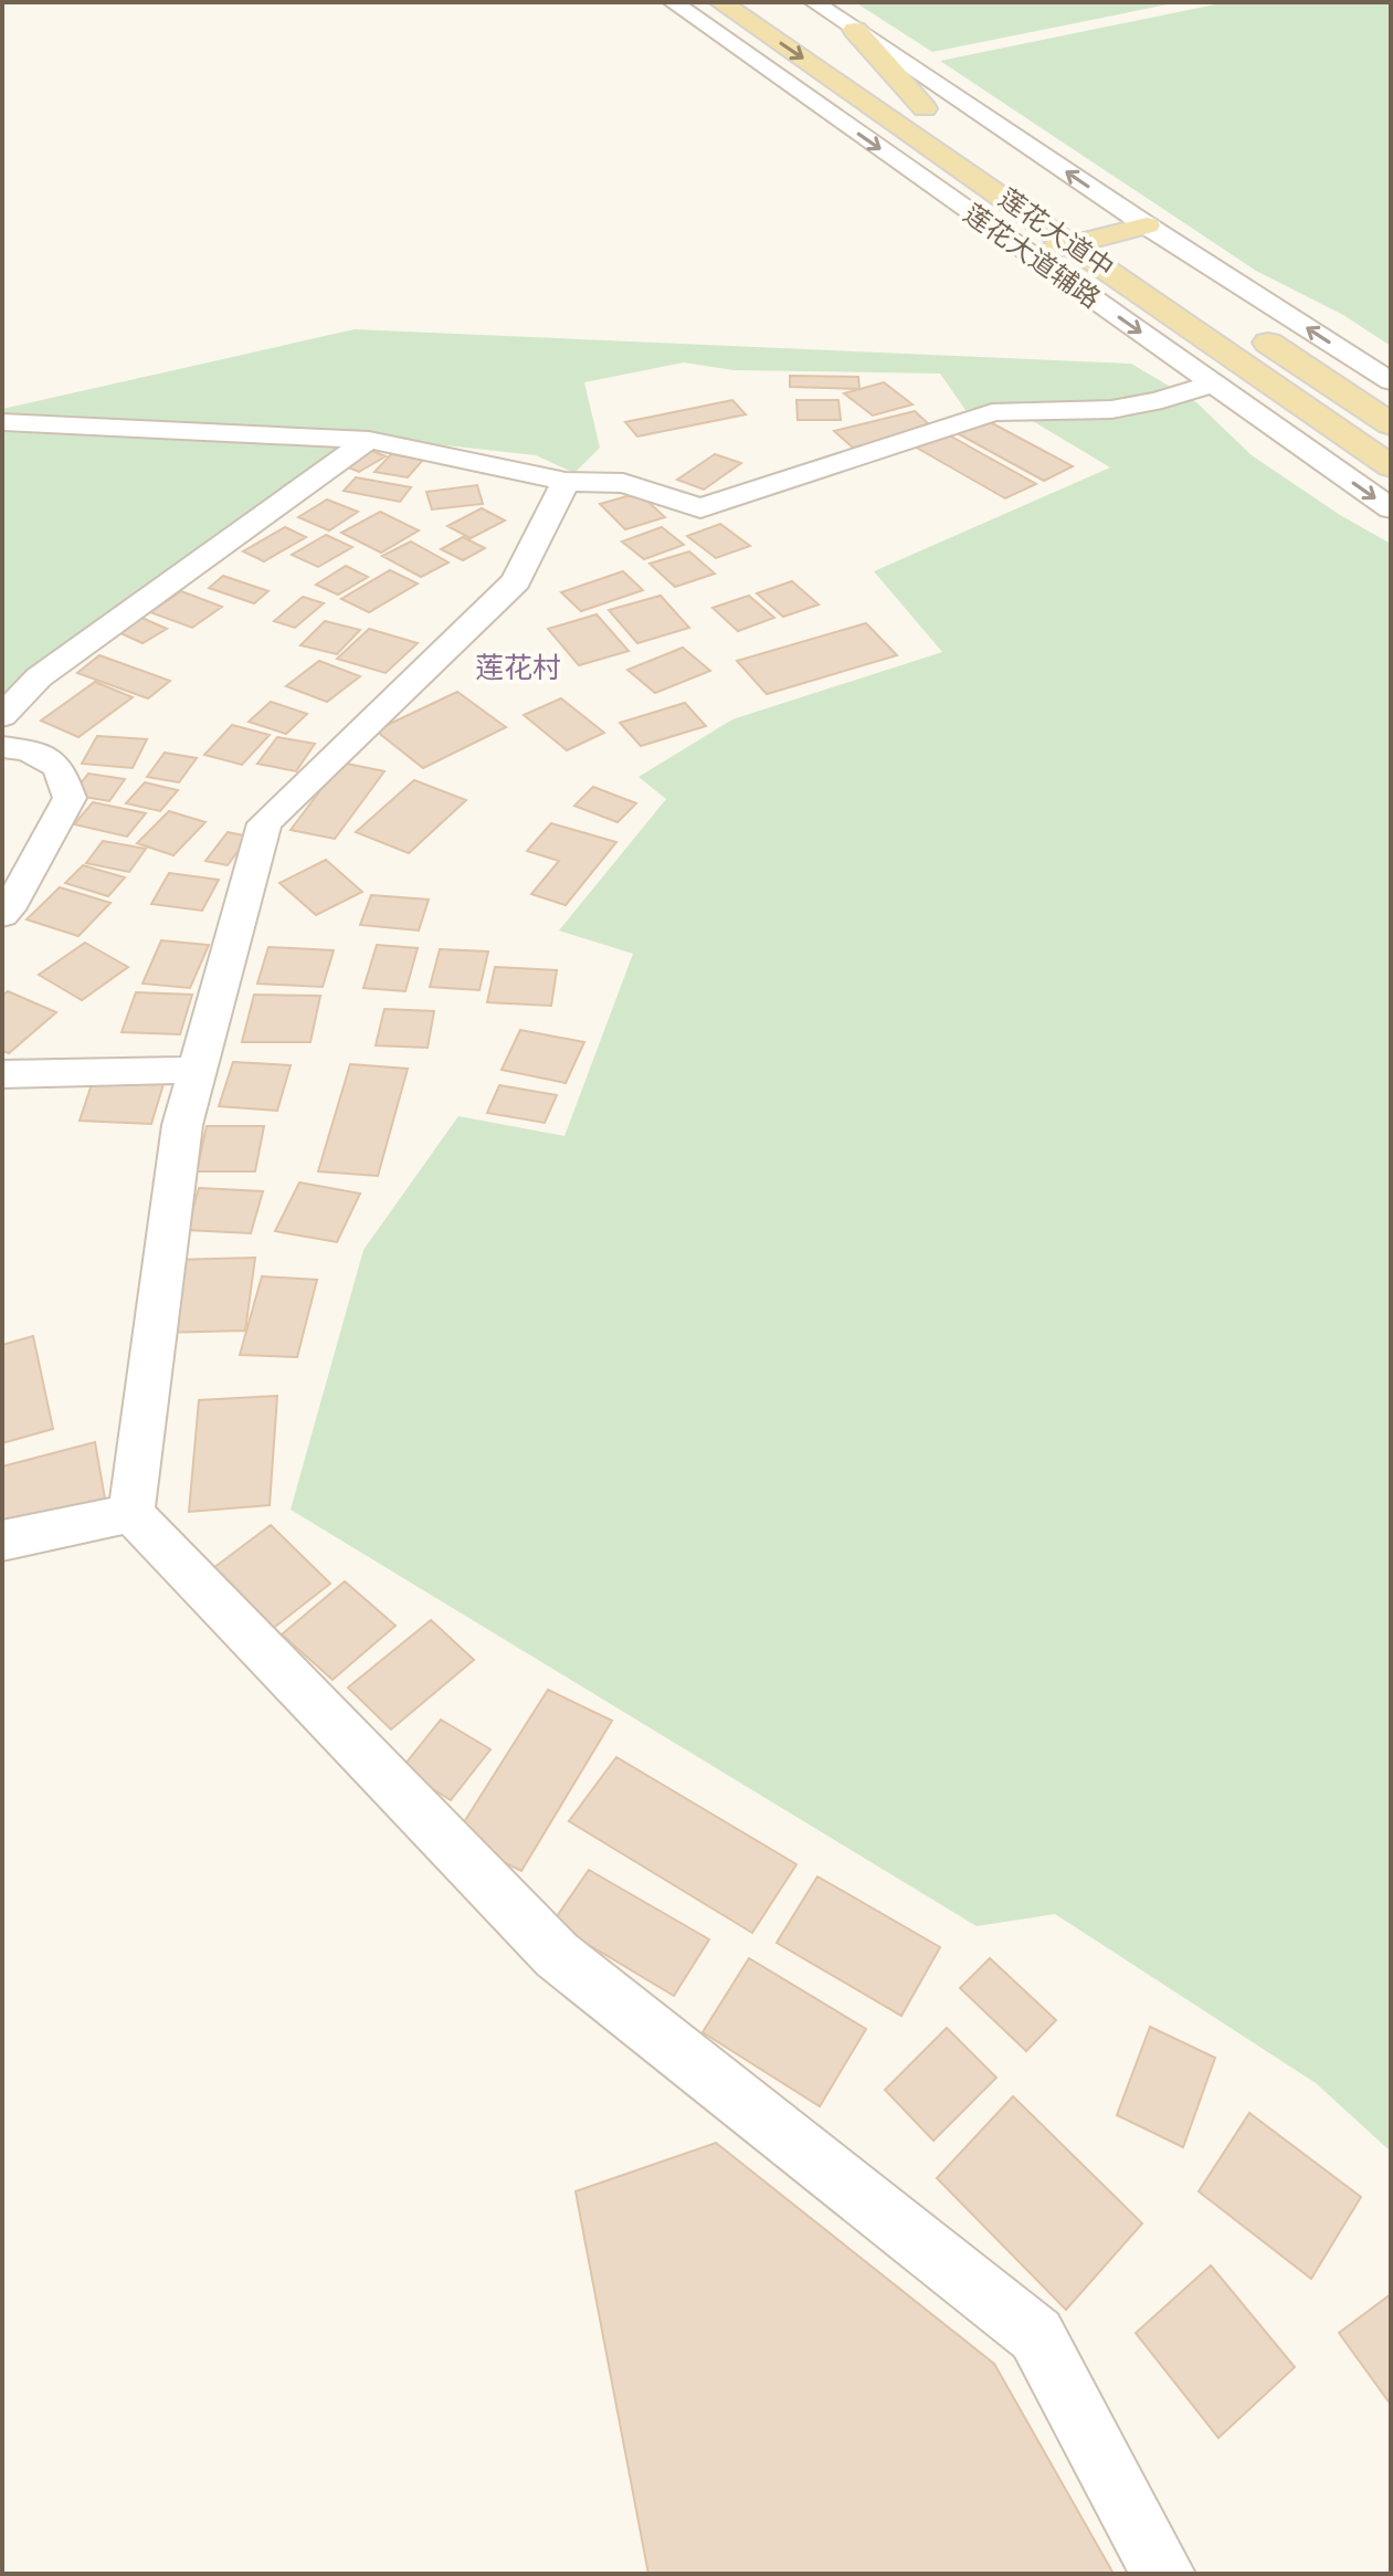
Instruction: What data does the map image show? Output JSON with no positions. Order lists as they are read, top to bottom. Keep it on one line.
{"streets":{"main road":["莲花大道中"],"street":["莲花大道辅路"]},"districts":["莲花村"]}
